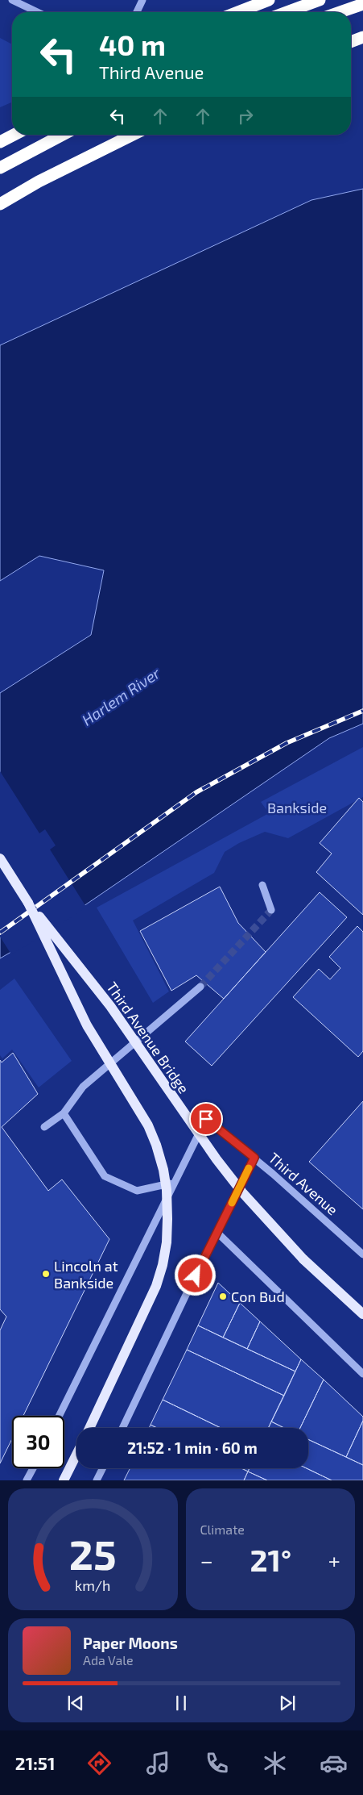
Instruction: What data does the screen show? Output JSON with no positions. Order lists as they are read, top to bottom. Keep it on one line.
{"streets":{"main road":["Third Avenue Bridge"],"street":["Third Avenue"]},"water":["Harlem River"],"parks":["Bankside"],"places":["Lincoln at Bankside","Con Bud"],"page":{"turn":["40 m","Third Avenue"],"limit":"30","trip":"21:52 · 1 min · 60 m","tile":"Climate","heat":["−","21°","+"],"song":["Paper Moons","Ada Vale"],"tabs":"21:51","gauge":["25","km/h"]}}
